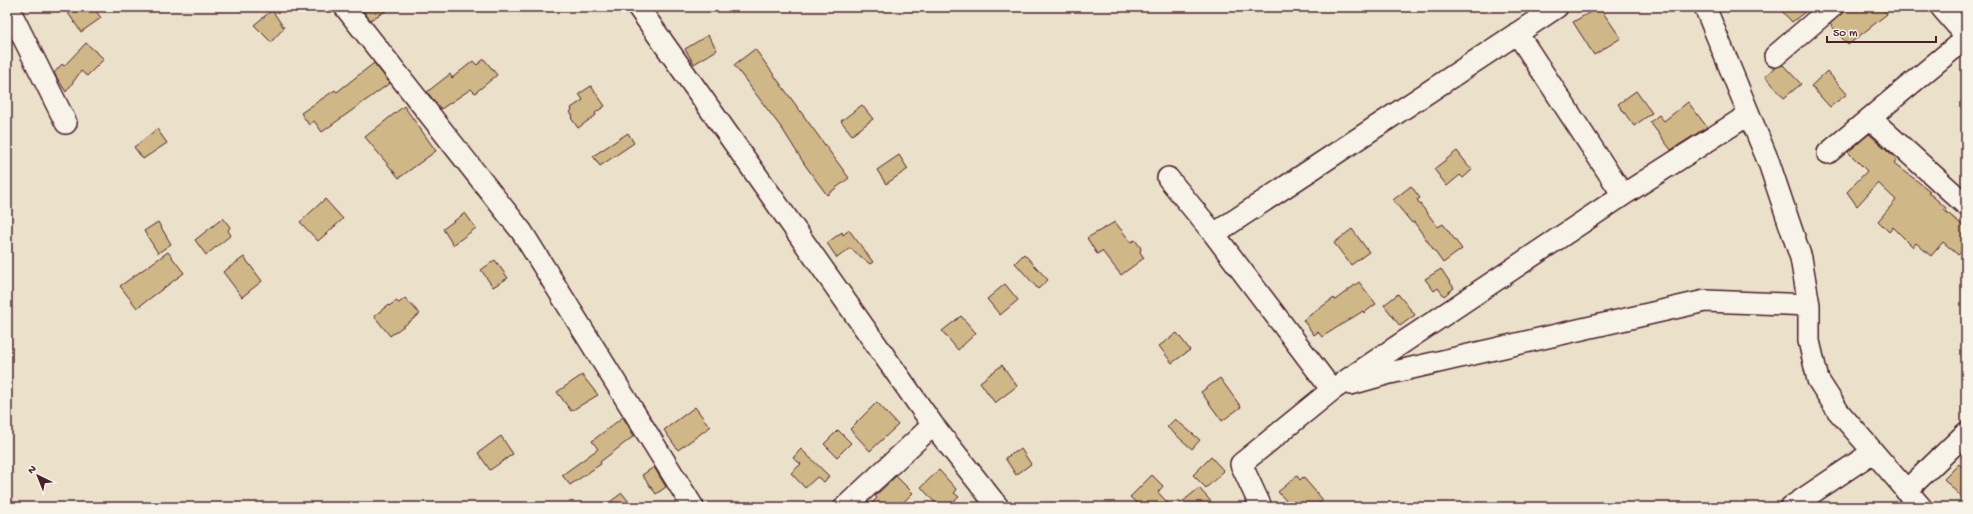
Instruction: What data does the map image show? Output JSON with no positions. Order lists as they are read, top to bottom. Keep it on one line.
{"scale_bar":"50 m","north":"top left"}
